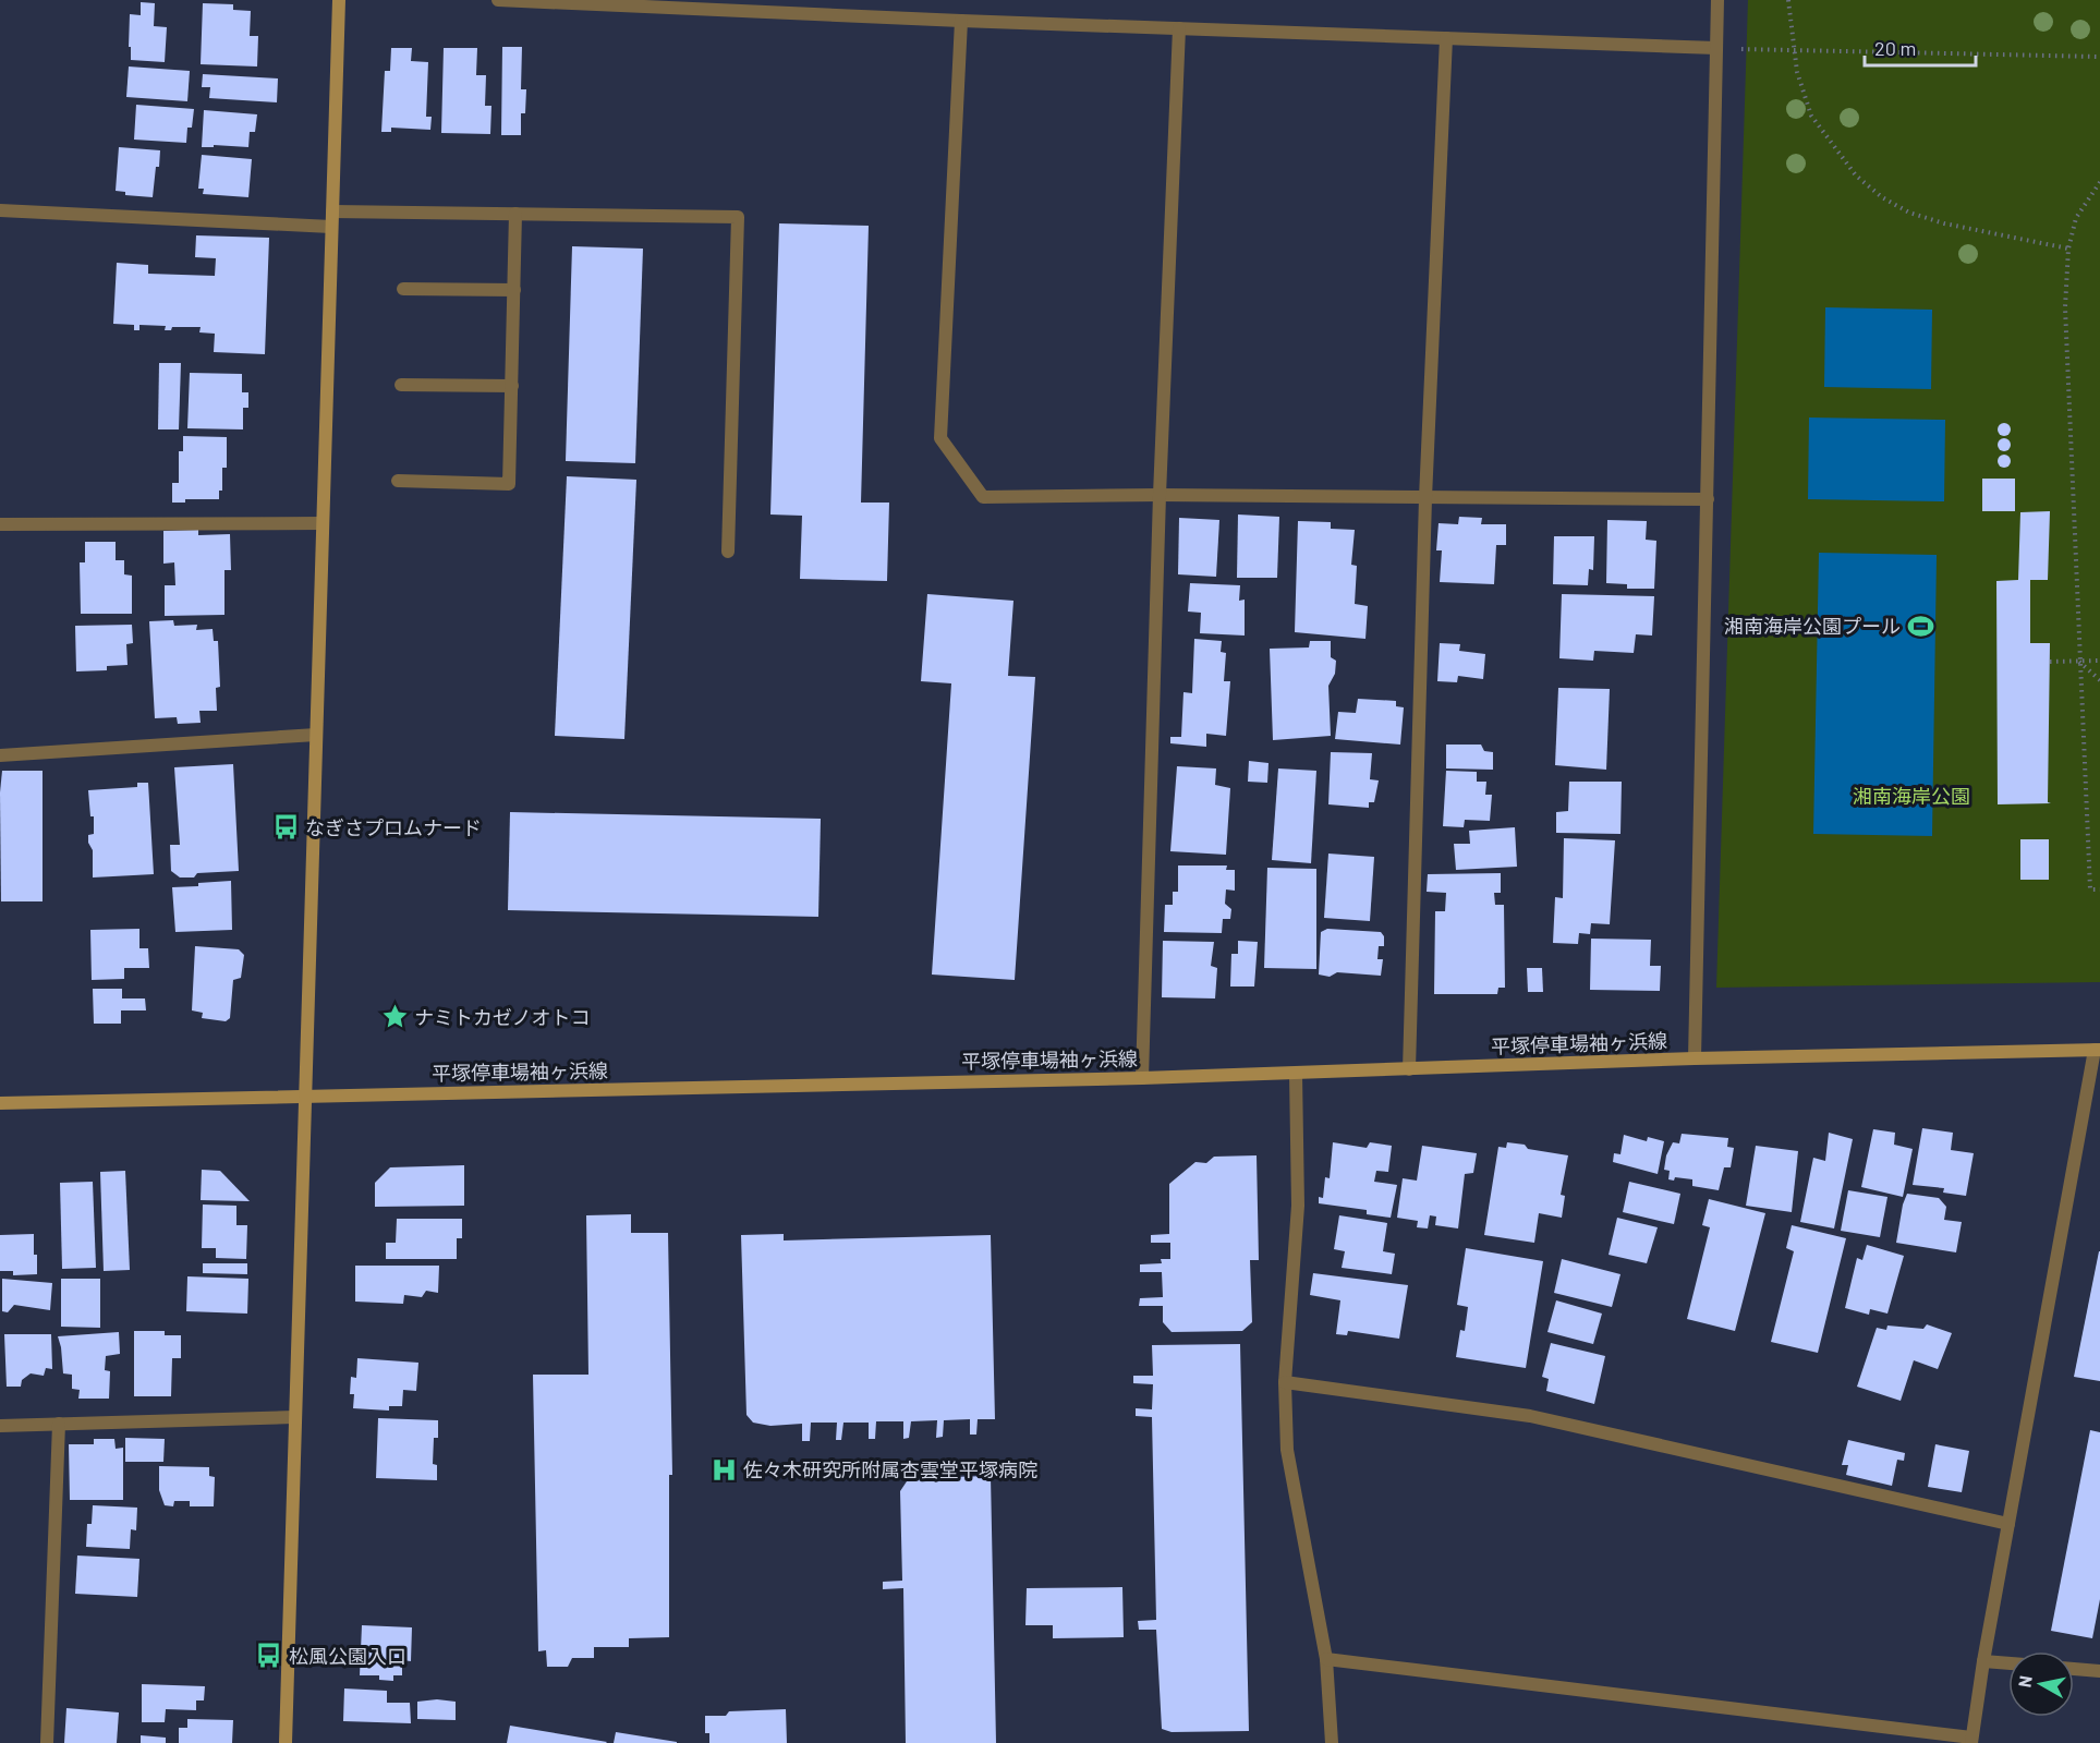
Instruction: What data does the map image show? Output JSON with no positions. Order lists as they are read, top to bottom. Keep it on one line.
{"streets":{"main road":["平塚停車場袖ヶ浜線"]},"parks":["湘南海岸公園"],"places":{"sports":["湘南海岸公園プール"],"bus stop":["なぎさプロムナード","松風公園入口"],"place":["ナミトカゼノオトコ"],"hospital":["佐々木研究所附属杏雲堂平塚病院"]},"scale_bar":"20 m","north":"left"}
